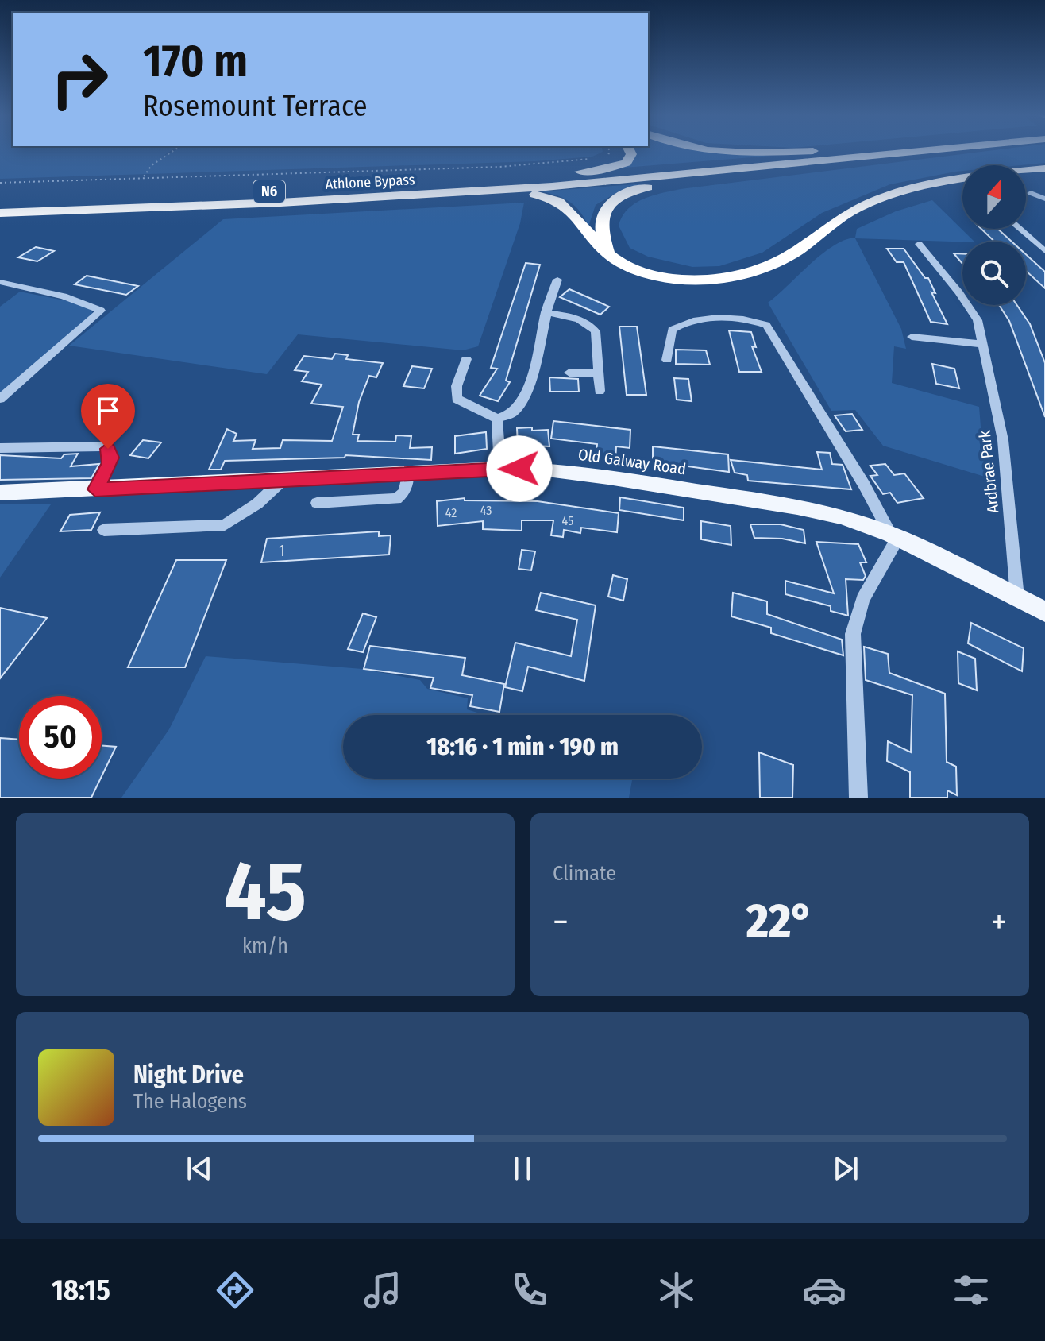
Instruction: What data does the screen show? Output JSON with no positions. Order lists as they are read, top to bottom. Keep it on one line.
{"streets":{"highway":["Athlone Bypass","N6"],"main road":["Old Galway Road"],"street":["Ardbrae Park"]},"crossings":[["Old Galway Road","Ardbrae Park"]],"house_numbers":["43","42","45","1"],"north":"top","page":{"turn":["170 m","Rosemount Terrace"],"limit":"50","trip":"18:16 · 1 min · 190 m","tile":[["45","km/h"],"Climate"],"heat":["−","22°","+"],"song":["Night Drive","The Halogens"],"tabs":"18:15"}}
